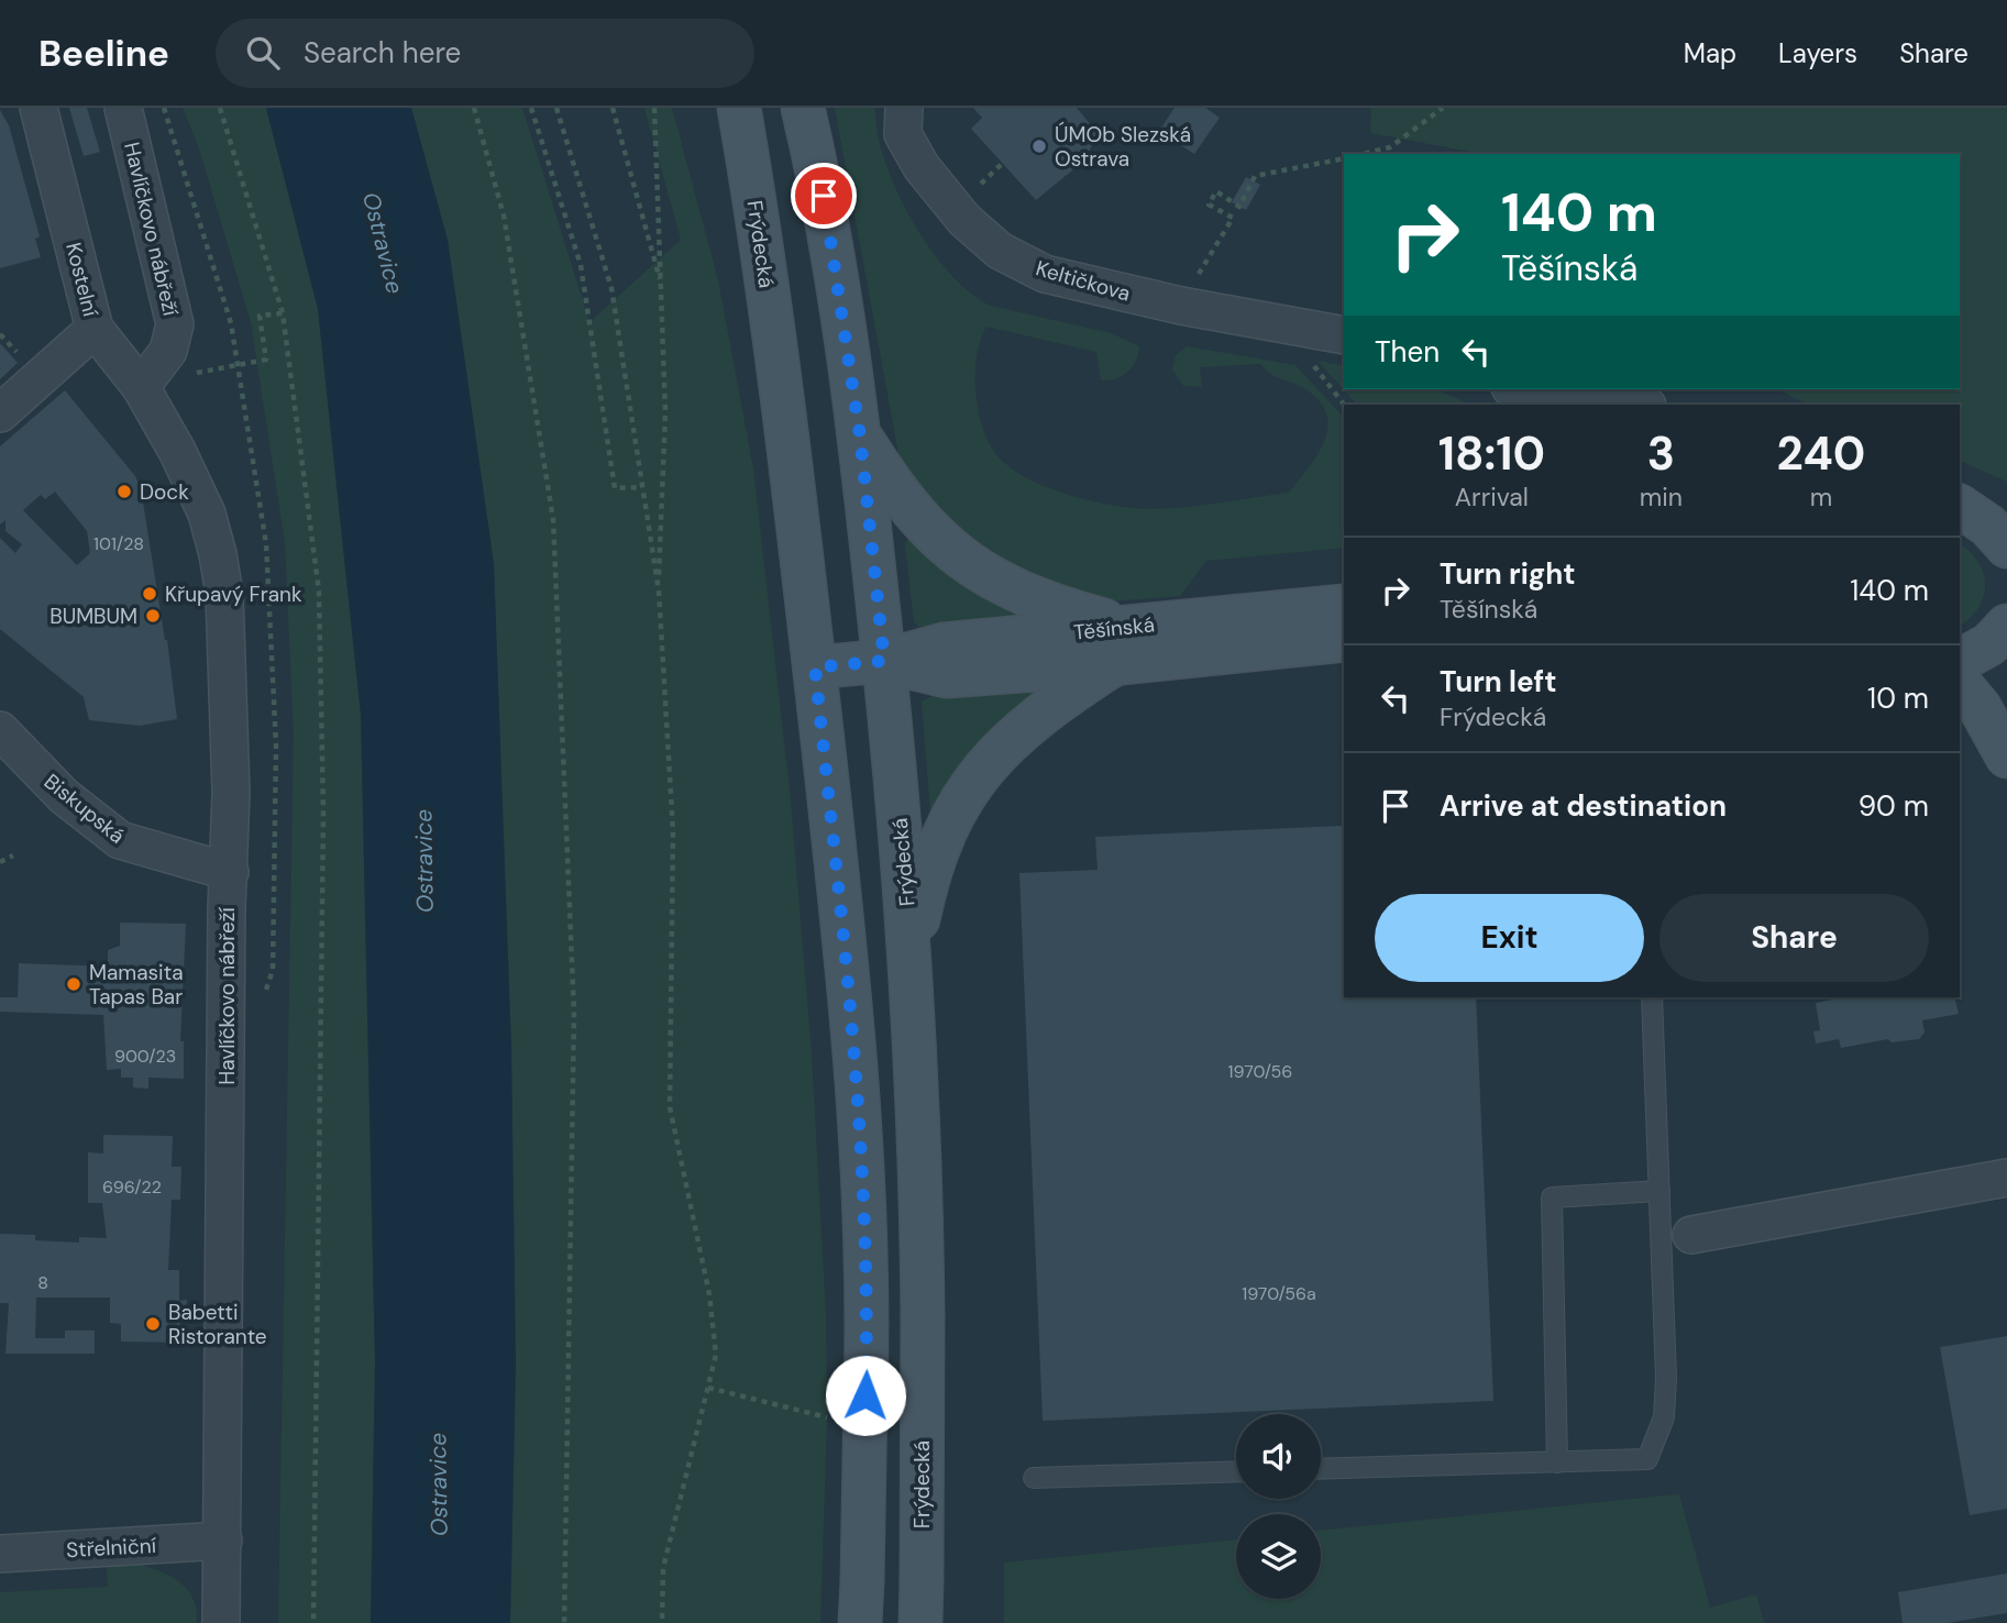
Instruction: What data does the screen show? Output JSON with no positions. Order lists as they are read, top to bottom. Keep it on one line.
{"streets":{"main road":["Frýdecká","Těšínská"],"street":["Havlíčkovo nábřeží","Kostelní","Keltičkova","Biskupská","Střelniční"]},"crossings":[["Havlíčkovo nábřeží","Kostelní"],["Havlíčkovo nábřeží","Biskupská"],["Havlíčkovo nábřeží","Střelniční"],["Frýdecká","Těšínská"]],"water":["Ostravice"],"places":["ÚMOb Slezská Ostrava","Dock","Křupavý Frank","BUMBUM","Mamasita Tapas Bar","Babetti Ristorante"],"house_numbers":["101/28","900/23","1970/56","696/22","8","1970/56a"],"page":{"header":"Beeline","search":"Search here","nav":["Map","Layers","Share"],"turn":["140 m","Těšínská"],"then":"Then","eta":["18:10","Arrival","3","min","240","m"],"list":[{"name":"Turn right","note":"Těšínská","value":"140 m"},{"name":"Turn left","note":"Frýdecká","value":"10 m"},{"name":"Arrive at destination","value":"90 m"}],"buttons":["Exit","Share"]}}
